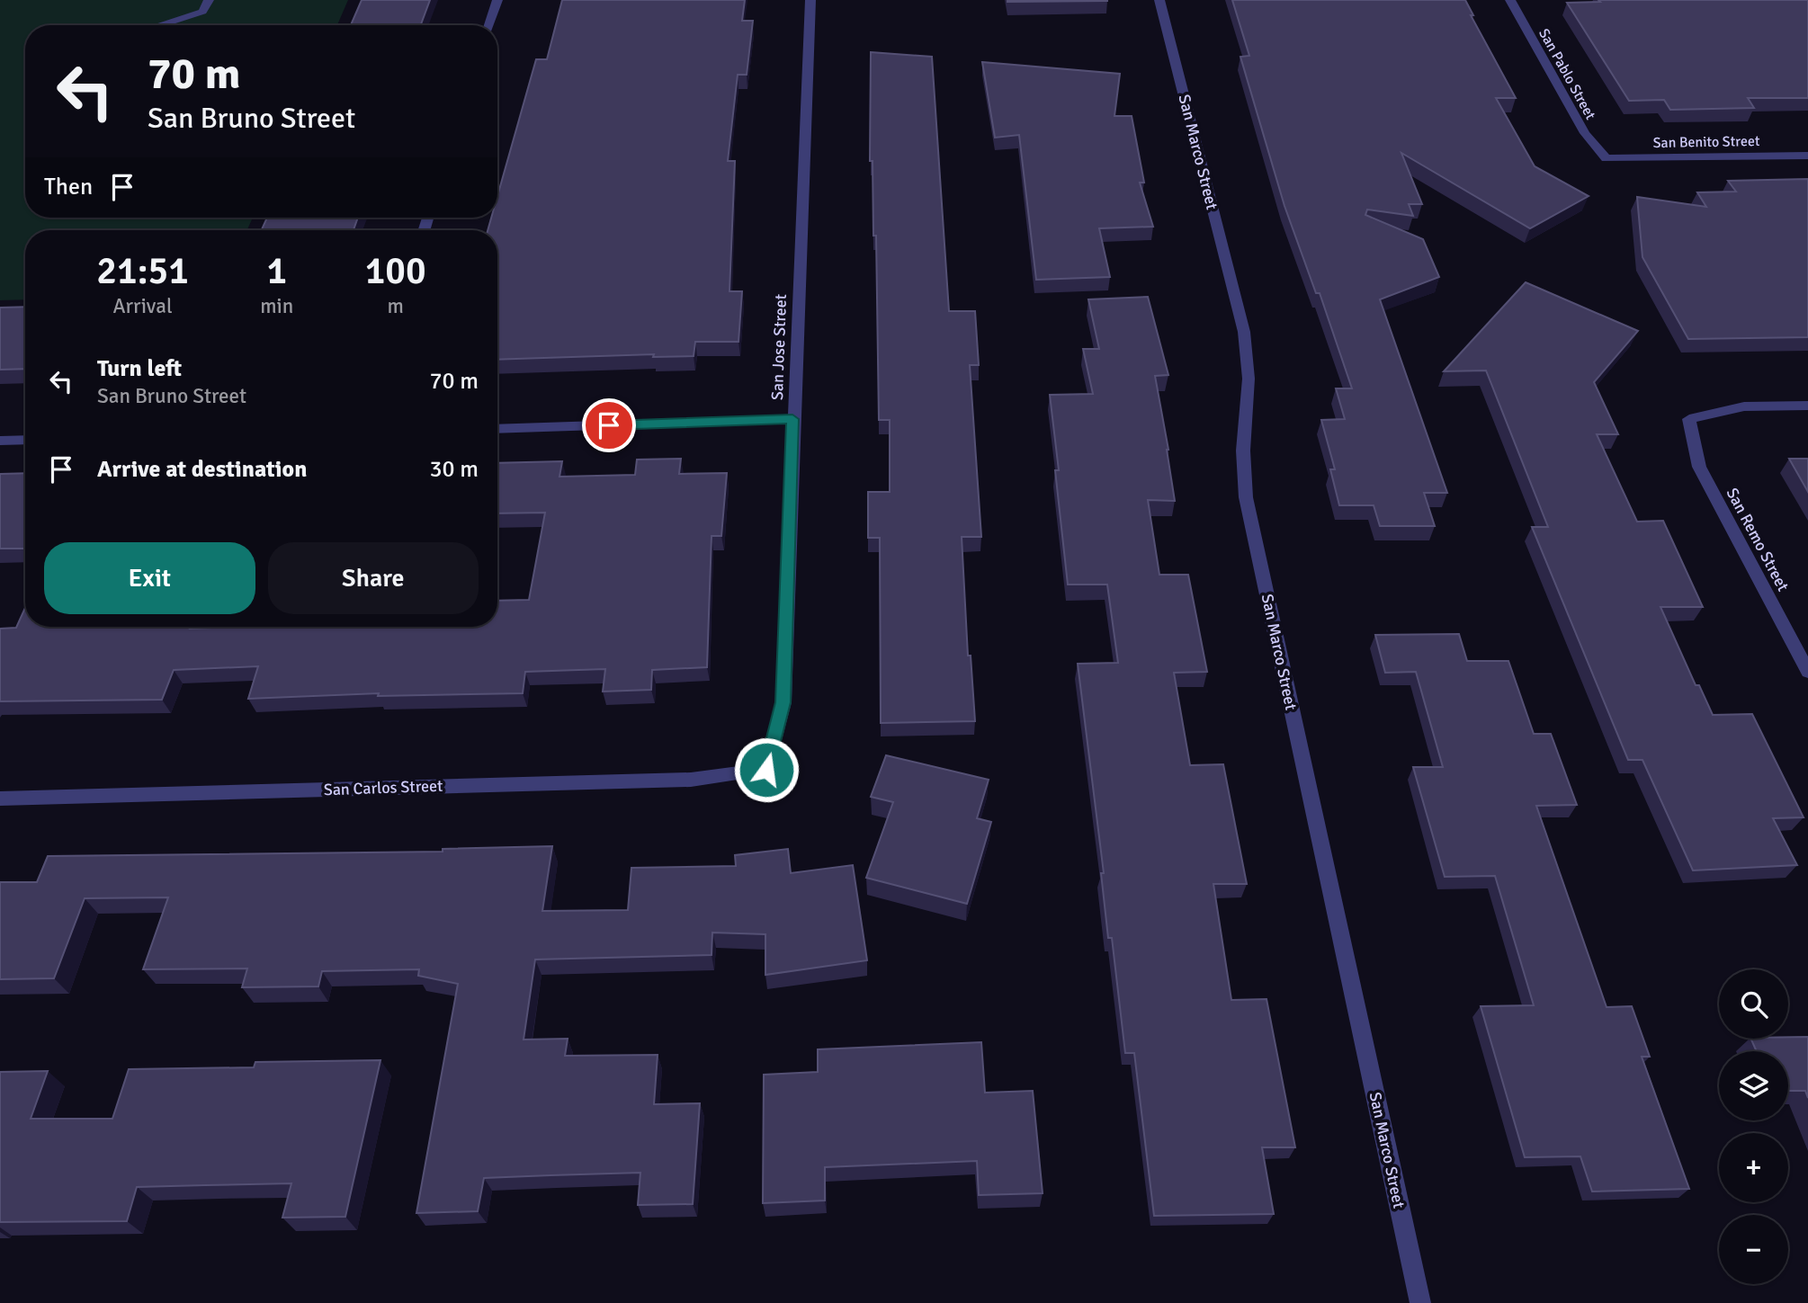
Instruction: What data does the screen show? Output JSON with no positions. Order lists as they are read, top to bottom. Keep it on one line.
{"streets":{"street":["San Pablo Street","San Benito Street","San Marco Street","San Jose Street","San Remo Street","San Carlos Street"]},"crossings":[["San Pablo Street","San Benito Street"],["San Jose Street","San Carlos Street"]],"page":{"turn":["70 m","San Bruno Street"],"then":"Then","eta":["21:51","Arrival","1","min","100","m"],"list":[{"name":"Turn left","note":"San Bruno Street","value":"70 m"},{"name":"Arrive at destination","value":"30 m"}],"buttons":["Exit","Share"],"map_buttons":["+","−"]}}
